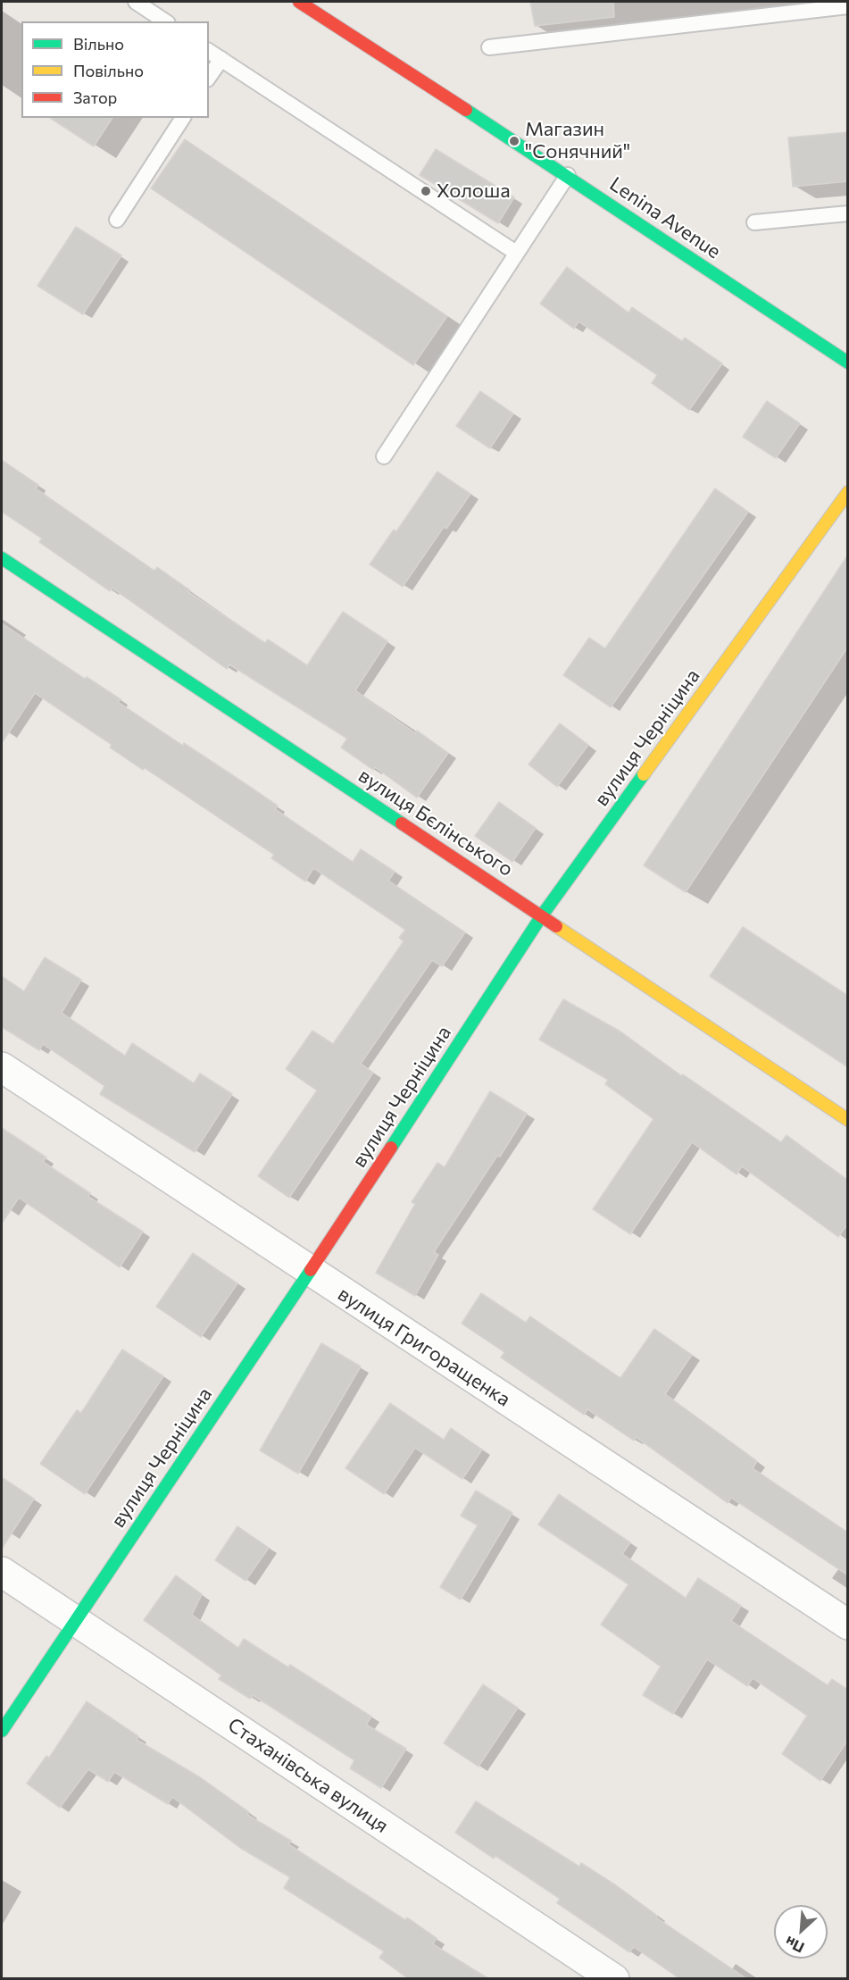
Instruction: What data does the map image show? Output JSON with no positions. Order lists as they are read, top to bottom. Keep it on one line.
{"streets":{"street":["Lenina Avenue","вулиця Черніцина","вулиця Бєлінського","вулиця Григоращенка","Стаханівська вулиця"]},"crossings":[["вулиця Черніцина","вулиця Бєлінського"],["вулиця Черніцина","вулиця Григоращенка"],["вулиця Черніцина","Стаханівська вулиця"]],"places":["Магазин \"Сонячний\"","Холоша"],"legend":["Вільно","Повільно","Затор"],"north":"bottom left"}
